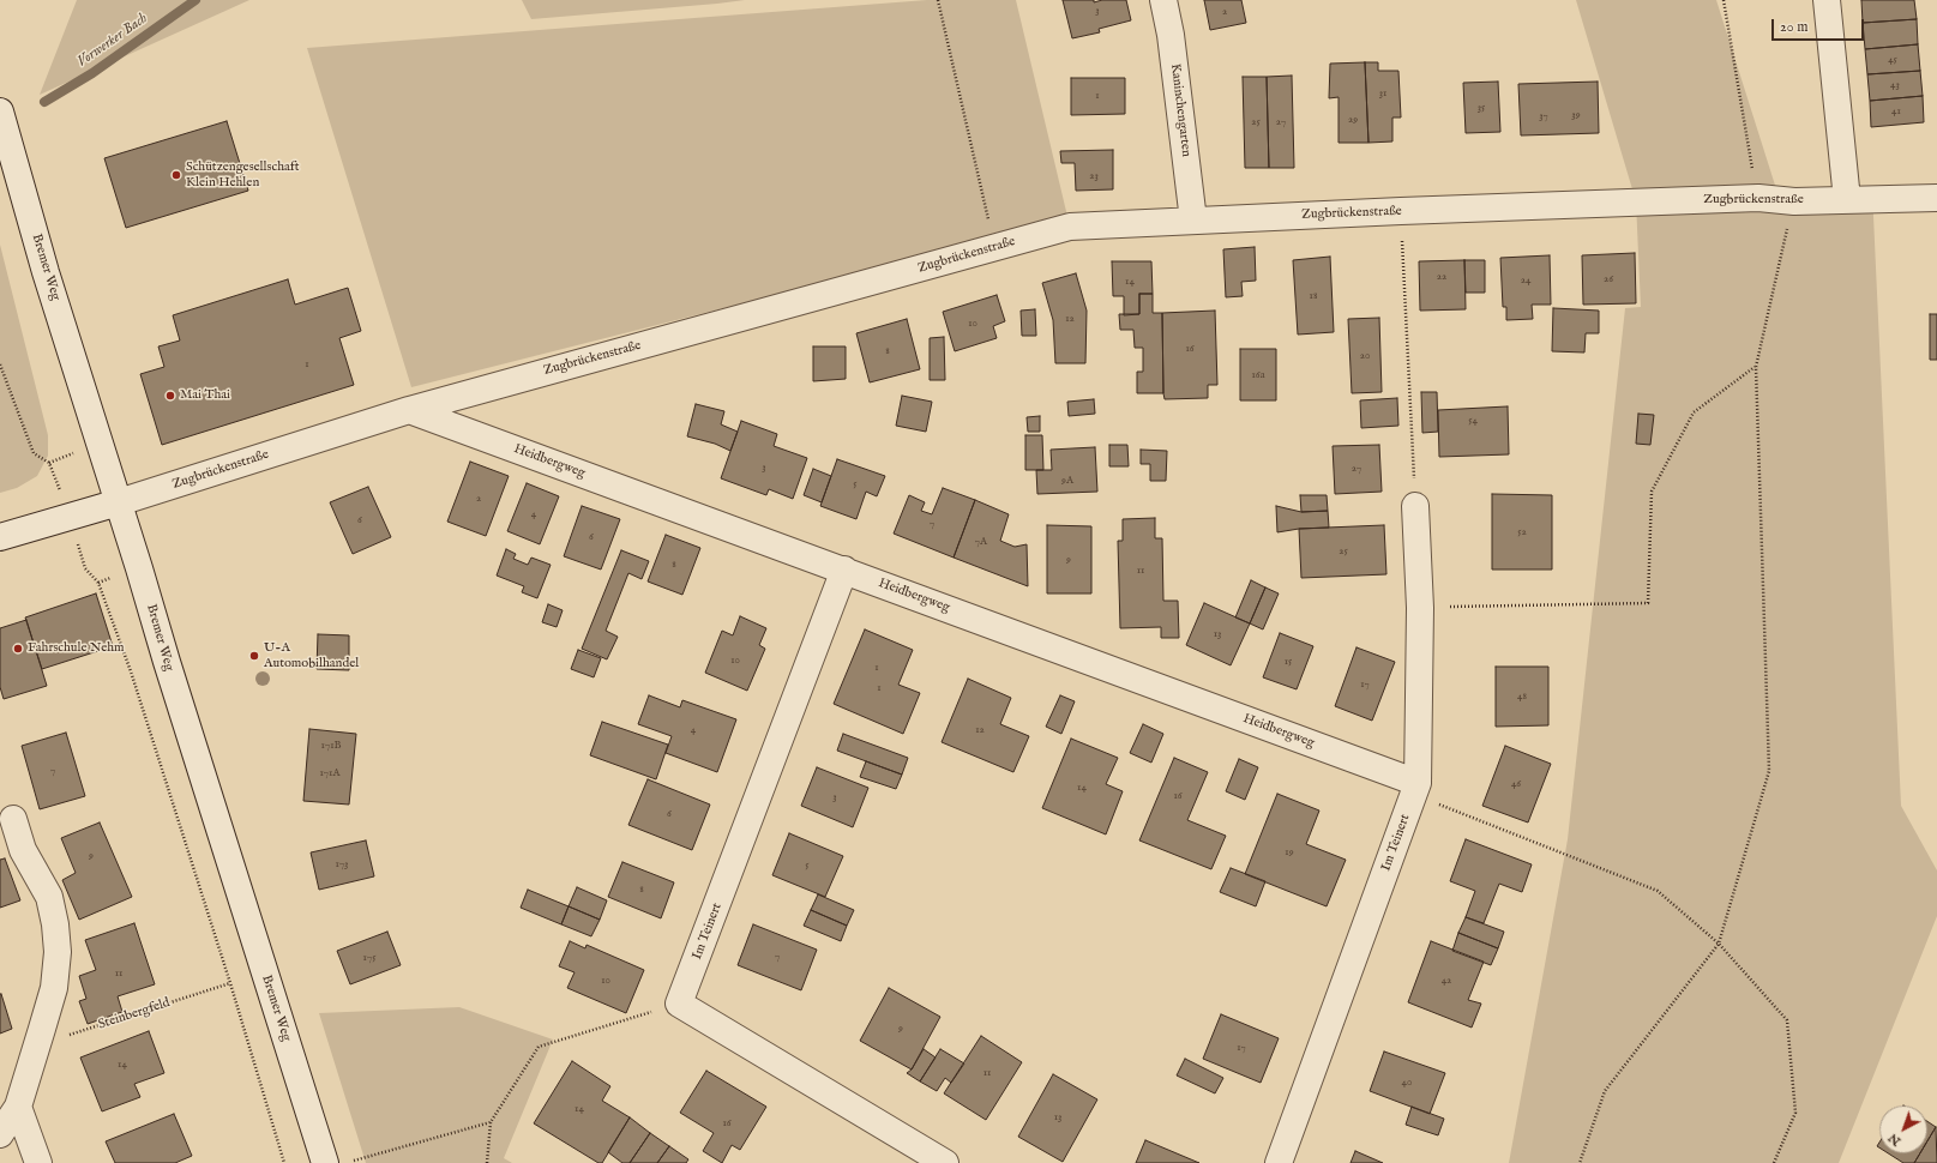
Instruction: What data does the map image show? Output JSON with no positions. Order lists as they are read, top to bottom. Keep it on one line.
{"streets":{"street":["Kaninchengarten","Zugbrückenstraße","Bremer Weg","Heidbergweg","Im Teinert"],"path":["Steinbergfeld"]},"crossings":[["Kaninchengarten","Zugbrückenstraße"],["Zugbrückenstraße","Bremer Weg"],["Zugbrückenstraße","Heidbergweg"],["Heidbergweg","Im Teinert"]],"water":["Vorwerker Bach"],"places":["Schützengesellschaft Klein Hehlen","Mai Thai","Fahrschule Nehm","U-A Automobilhandel"],"house_numbers":["3","2","45","43","31","1","35","41","39","37","29","25","27","23","22","26","24","14","18","12","10","16","8","20","1","16a","54","3","27","9A","5","2","4","6","7","52","6","7A","25","9","8","11","13","10","15","1","17","1","48","4","12","171B","7","171A","46","14","16","3","6","19","9","173","5","8","7","175","11","10","42","9","17","14","11","40","14","13","16"],"scale_bar":"20 m","north":"bottom left"}
